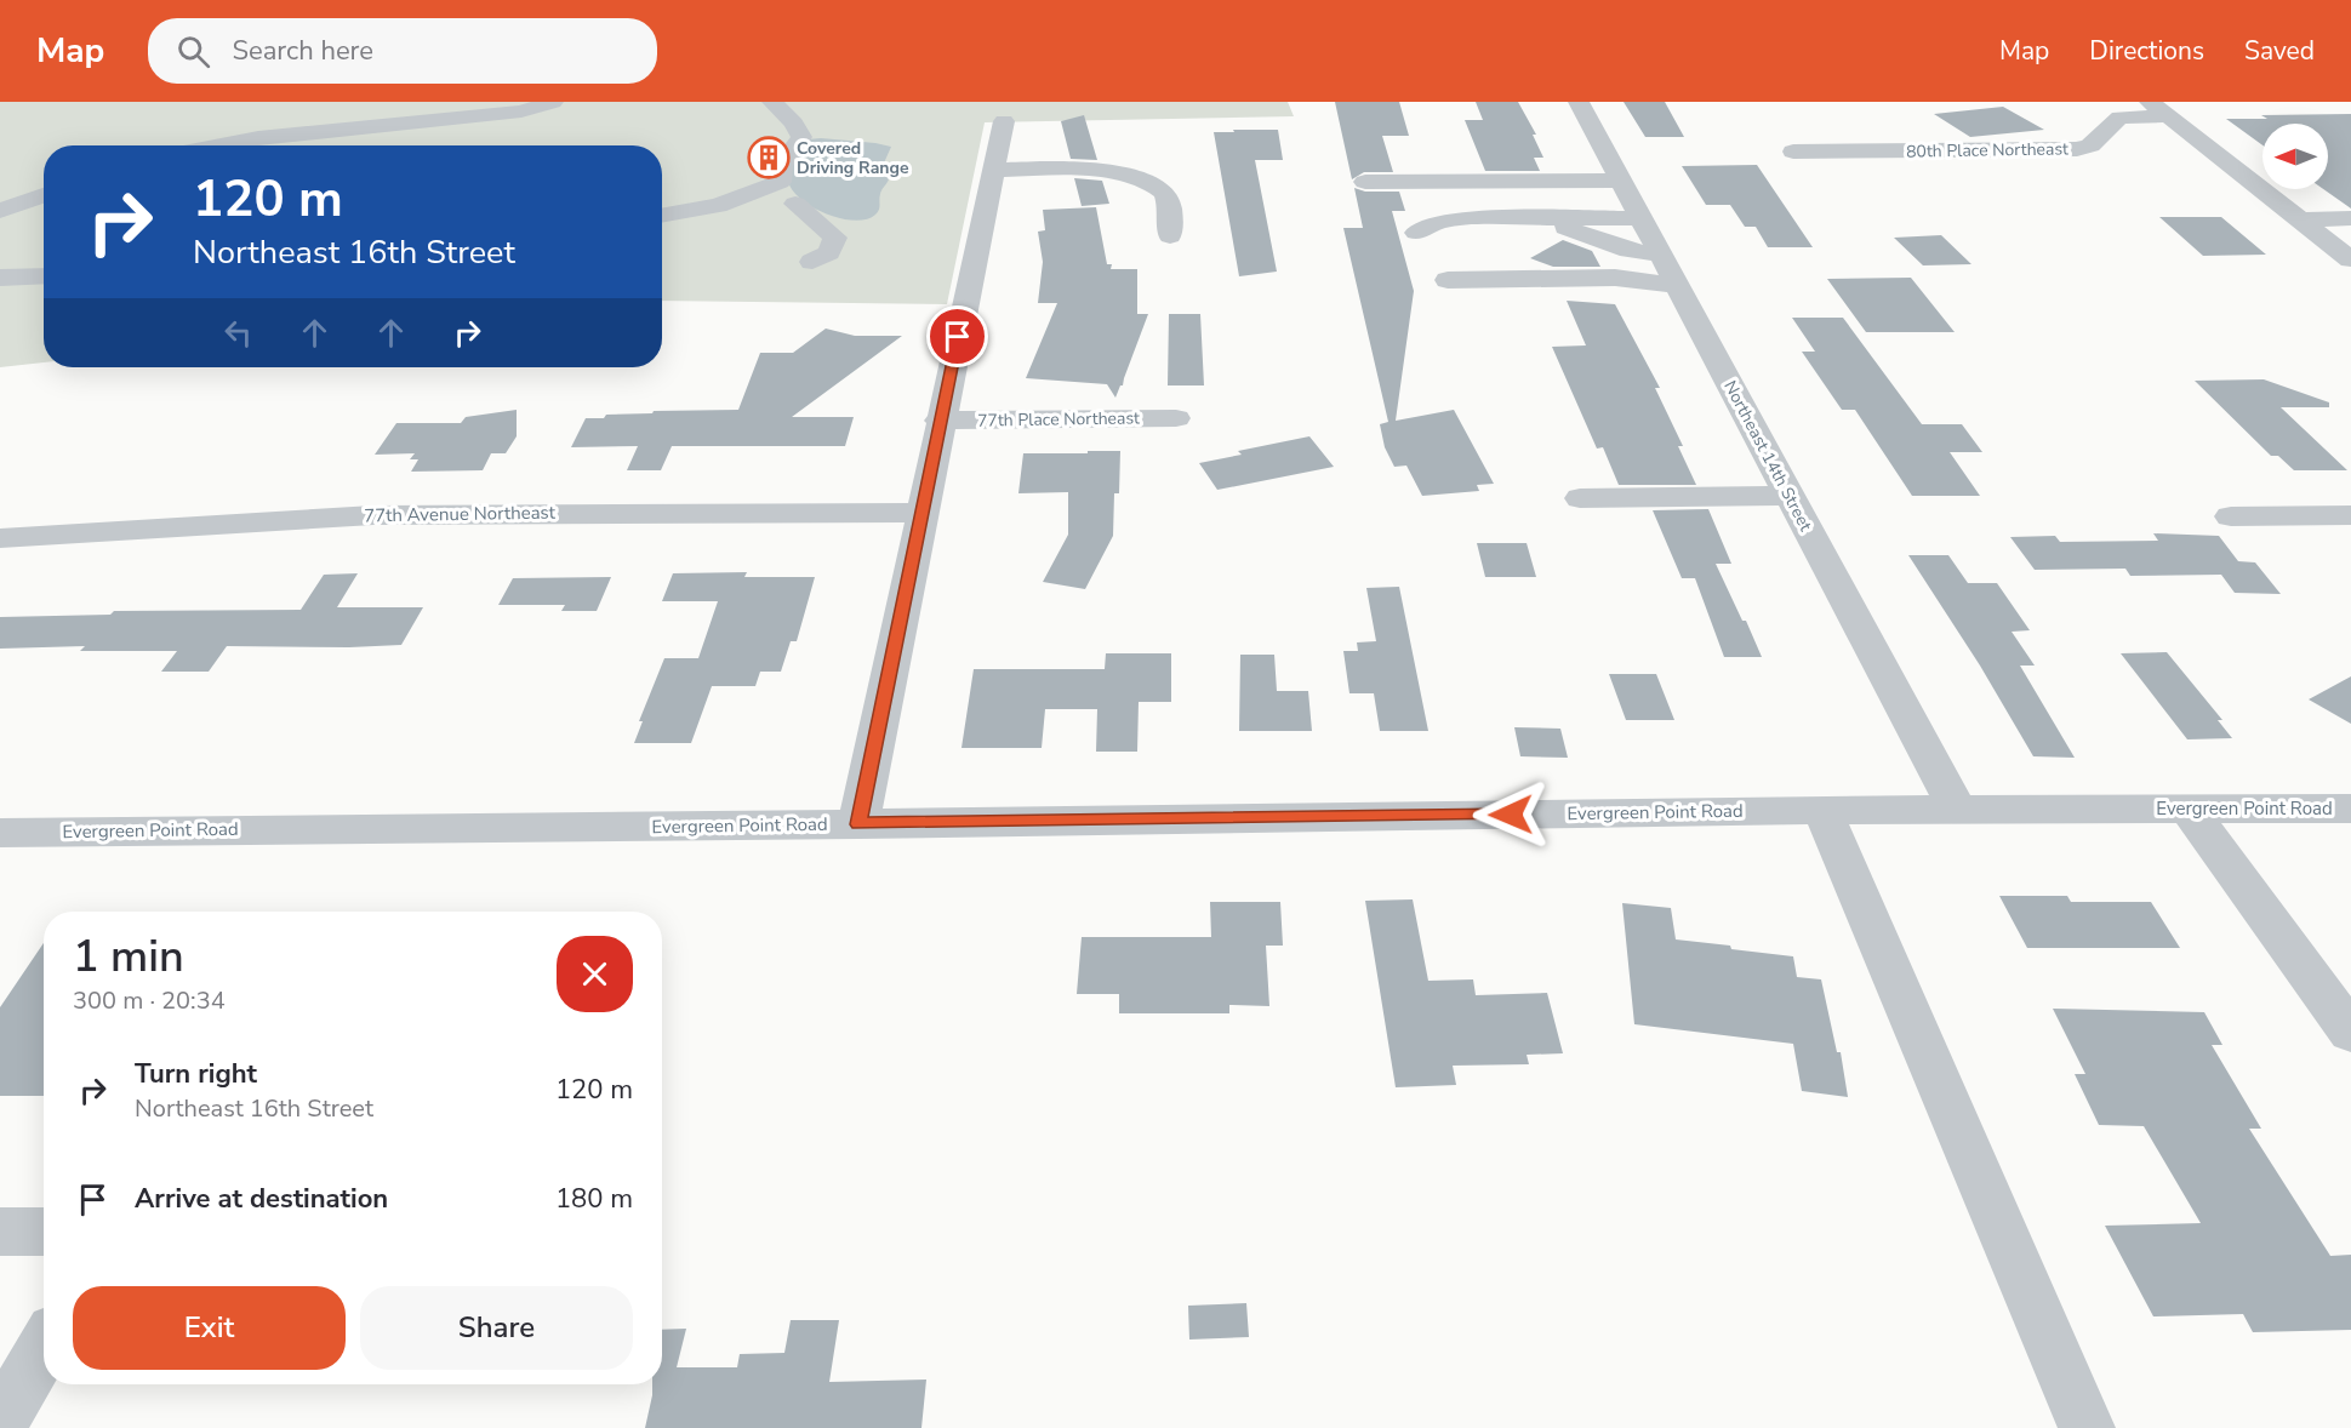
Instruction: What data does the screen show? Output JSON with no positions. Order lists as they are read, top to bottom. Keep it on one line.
{"streets":{"street":["80th Place Northeast","77th Place Northeast","Northeast 14th Street","77th Avenue Northeast","Evergreen Point Road"]},"crossings":[["Northeast 14th Street","Evergreen Point Road"]],"places":{"building":["Covered Driving Range"]},"north":"left","page":{"header":"Map","search":"Search here","nav":["Map","Directions","Saved"],"turn":["120 m","Northeast 16th Street"],"heading":["1 min","300 m · 20:34"],"list":[{"name":"Turn right","note":"Northeast 16th Street","value":"120 m"},{"name":"Arrive at destination","value":"180 m"}],"buttons":["Exit","Share"]}}
